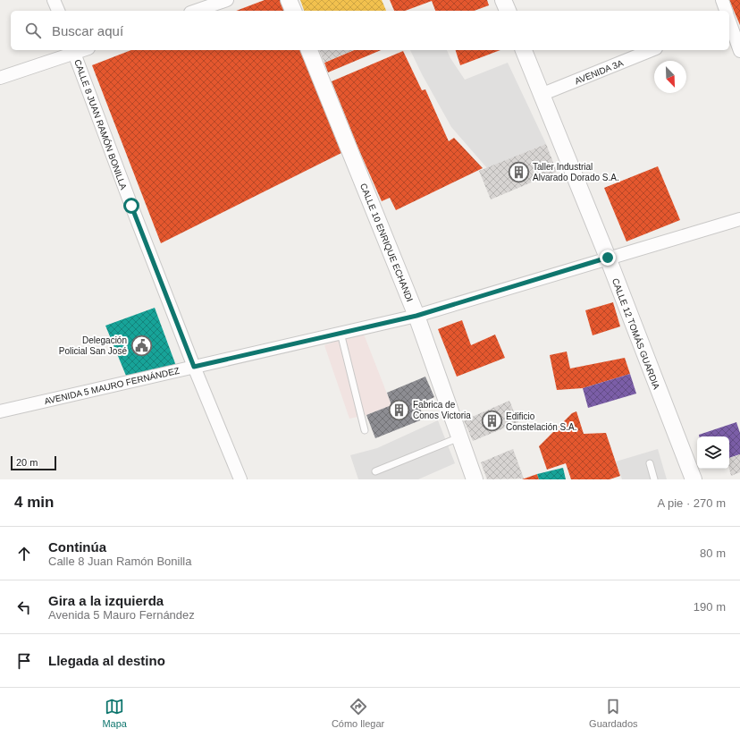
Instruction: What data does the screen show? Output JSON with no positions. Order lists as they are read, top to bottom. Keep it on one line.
{"streets":{"street":["AVENIDA 3A","CALLE 8 JUAN RAMÓN BONILLA","CALLE 10 ENRIQUE ECHANDI","CALLE 12 TOMÁS GUARDIA","AVENIDA 5 MAURO FERNÁNDEZ"]},"crossings":[["AVENIDA 3A","CALLE 12 TOMÁS GUARDIA"],["CALLE 8 JUAN RAMÓN BONILLA","AVENIDA 5 MAURO FERNÁNDEZ"],["CALLE 10 ENRIQUE ECHANDI","AVENIDA 5 MAURO FERNÁNDEZ"],["CALLE 12 TOMÁS GUARDIA","AVENIDA 5 MAURO FERNÁNDEZ"]],"places":{"building":["Taller Industrial Alvarado Dorado S.A.","Fabrica de Conos Victoria","Edificio Constelación S.A."],"public building":["Delegación Policial San José"]},"scale_bar":"20 m","north":"bottom right","page":{"search":"Buscar aquí","scale":"20 m","heading":["4 min","A pie · 270 m"],"list":[["Continúa","Calle 8 Juan Ramón Bonilla","80 m"],["Gira a la izquierda","Avenida 5 Mauro Fernández","190 m"],"Llegada al destino"],"nav":["Mapa","Cómo llegar","Guardados"]}}
